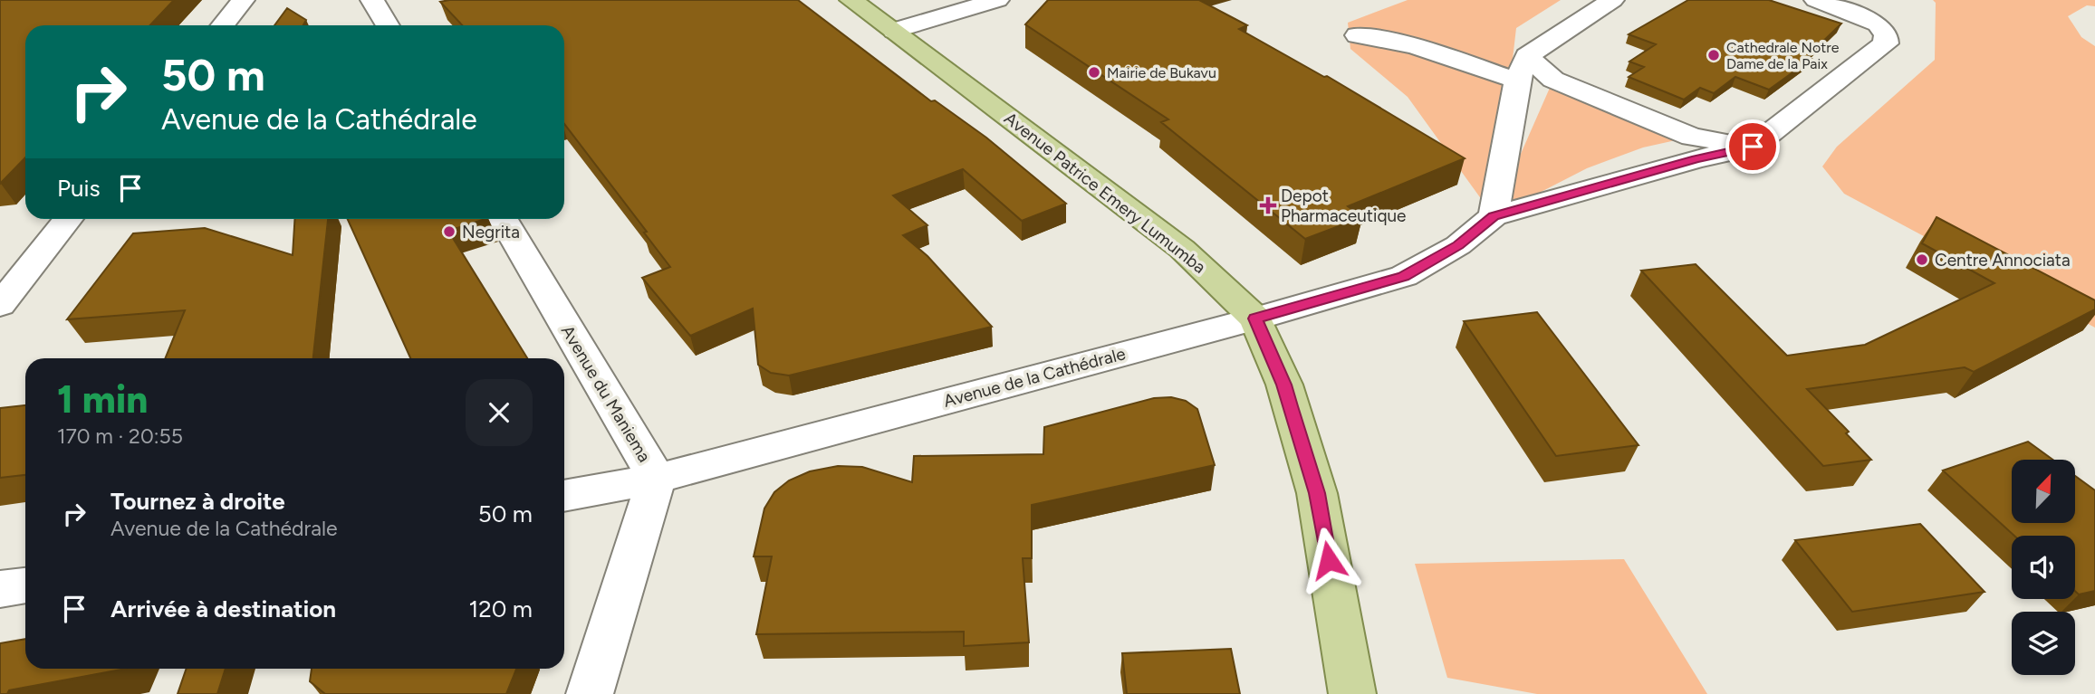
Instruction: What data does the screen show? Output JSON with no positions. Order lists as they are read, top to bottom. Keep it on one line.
{"streets":{"main road":["Avenue Patrice Emery Lumumba"],"street":["Avenue de la Cathédrale","Avenue du Maniema"]},"crossings":[["Avenue Patrice Emery Lumumba","Avenue de la Cathédrale"],["Avenue de la Cathédrale","Avenue du Maniema"]],"places":{"other":["Cathedrale Notre Dame de la Paix","Mairie de Bukavu","Negrita","Centre Annociata"],"health":["Depot Pharmaceutique"]},"north":"top right","page":{"turn":["50 m","Avenue de la Cathédrale"],"then":"Puis","heading":["1 min","170 m · 20:55"],"list":[{"name":"Tournez à droite","note":"Avenue de la Cathédrale","value":"50 m"},{"name":"Arrivée à destination","value":"120 m"}]}}
